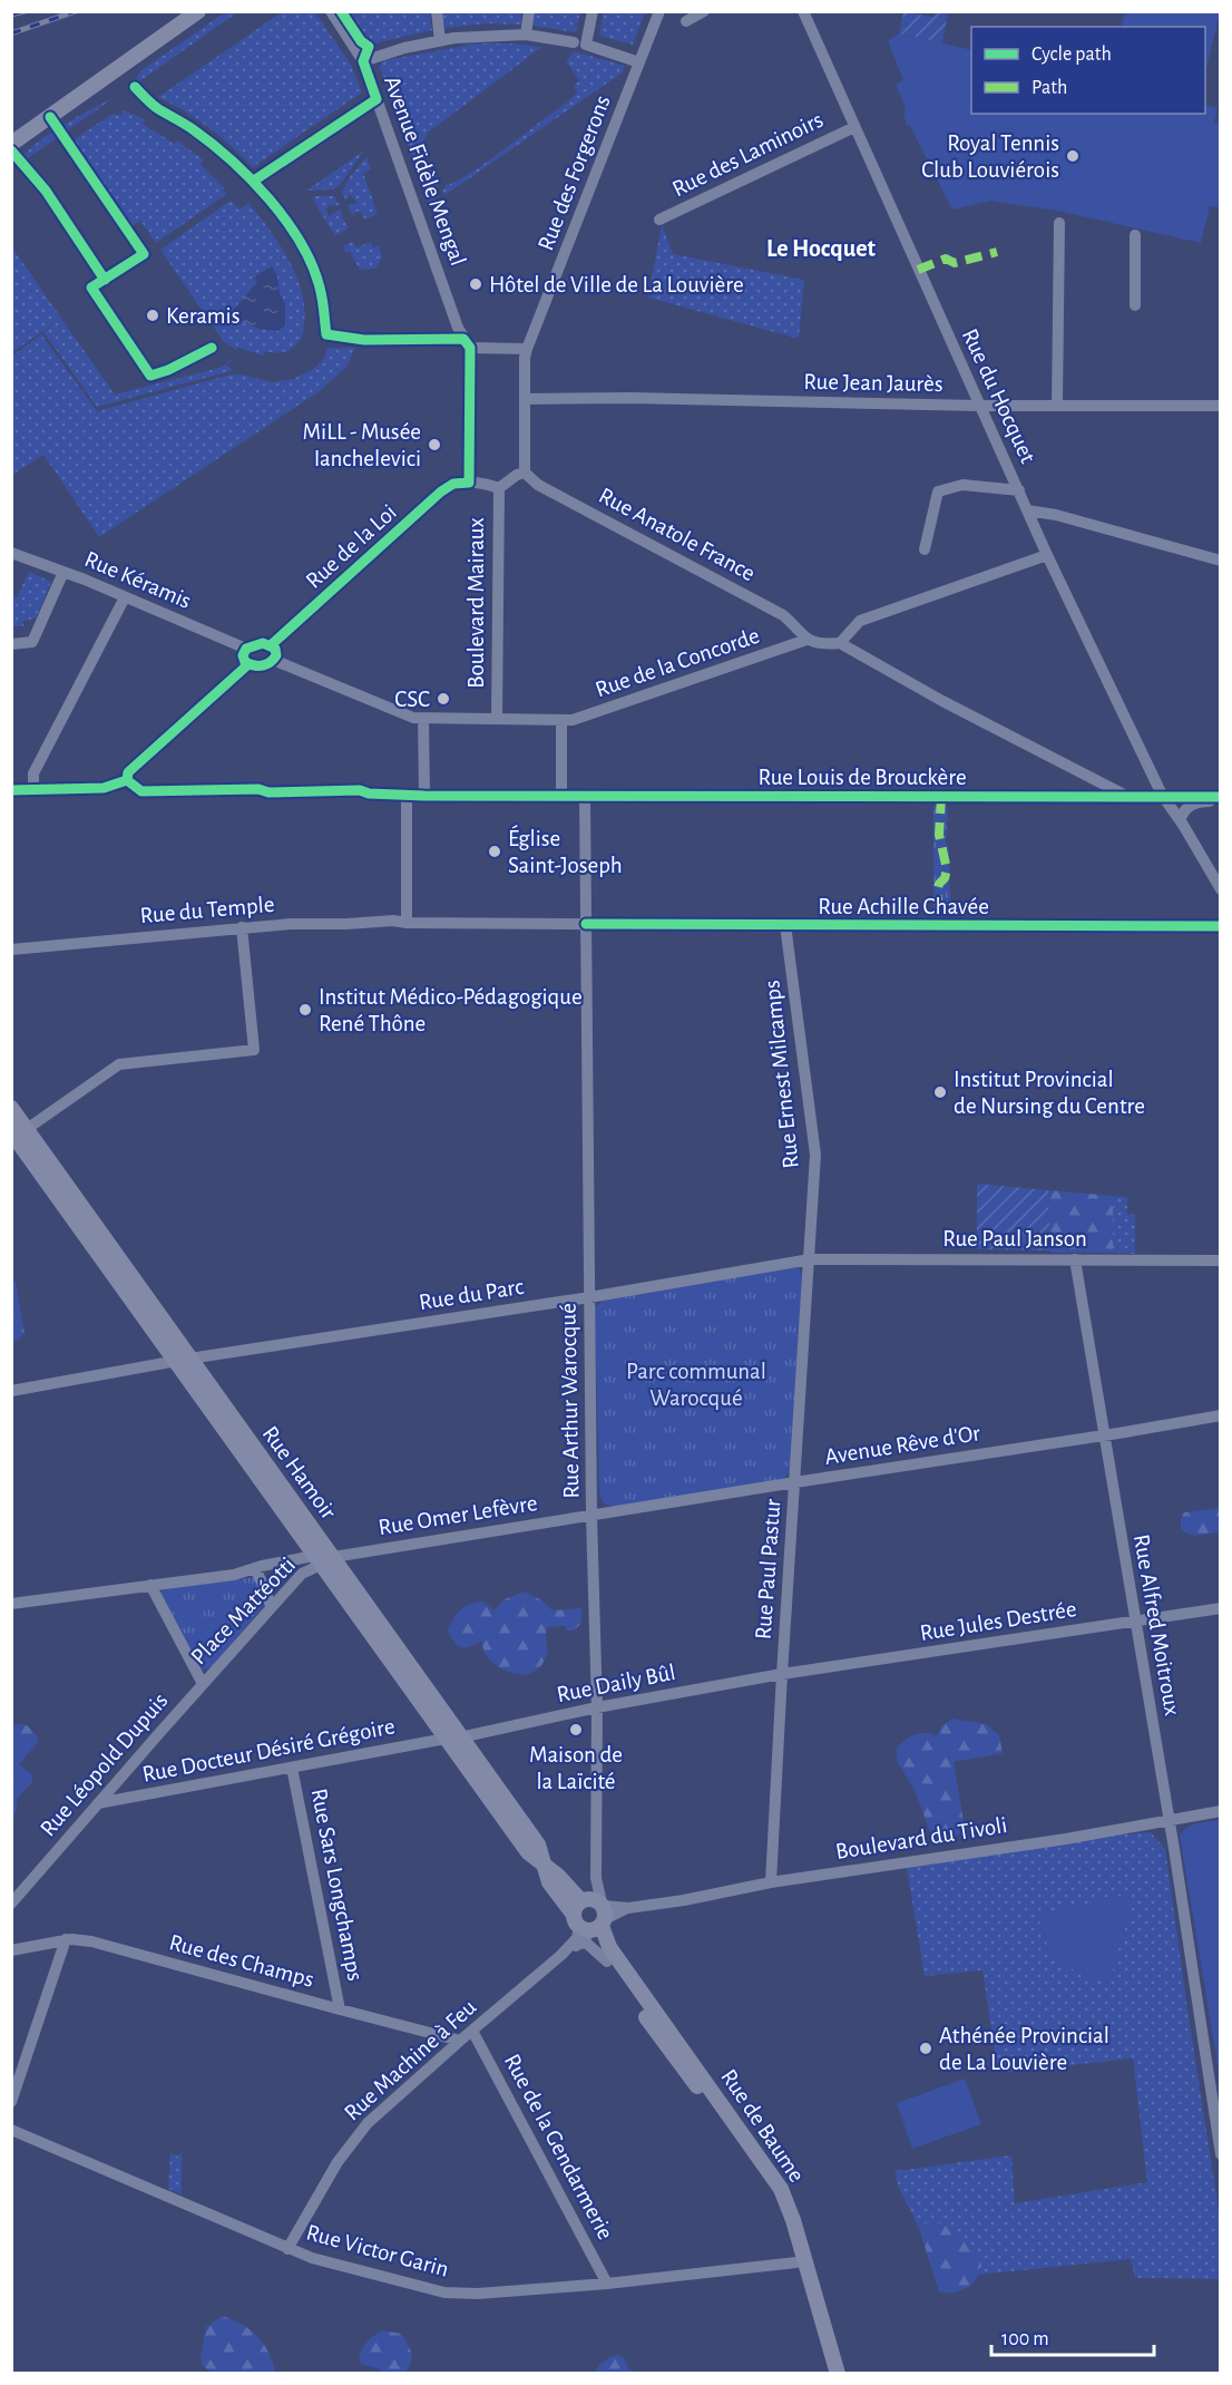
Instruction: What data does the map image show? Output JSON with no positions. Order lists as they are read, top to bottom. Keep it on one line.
{"streets":{"main road":["Rue Hamoir","Rue de Baume"],"street":["Rue des Laminoirs","Avenue Fidèle Mengal","Rue des Forgerons","Rue Jean Jaurès","Rue du Hocquet","Rue Anatole France","Rue de la Loi","Rue Kéramis","Boulevard Mairaux","Rue de la Concorde","Rue Louis de Brouckère","Rue Achille Chavée","Rue du Temple","Rue Ernest Milcamps","Rue Paul Janson","Rue du Parc","Rue Arthur Warocqué","Avenue Rêve d'Or","Rue Omer Lefèvre","Rue Paul Pastur","Place Mattéotti","Rue Jules Destrée","Rue Alfred Moitroux","Rue Daily Bûl","Rue Docteur Désiré Grégoire","Rue Léopold Dupuis","Boulevard du Tivoli","Rue Sars Longchamps","Rue des Champs","Rue Machine à Feu","Rue de la Gendarmerie","Rue Victor Garin"]},"crossings":[["Rue des Laminoirs","Rue du Hocquet"],["Rue des Forgerons","Rue Jean Jaurès"],["Rue des Forgerons","Rue Anatole France"],["Rue Jean Jaurès","Rue du Hocquet"],["Rue du Hocquet","Rue Louis de Brouckère"],["Rue Anatole France","Rue de la Concorde"],["Rue de la Loi","Rue Kéramis"],["Rue de la Loi","Rue Louis de Brouckère"],["Rue Kéramis","Rue Louis de Brouckère"],["Boulevard Mairaux","Rue de la Concorde"],["Rue Louis de Brouckère","Rue Arthur Warocqué"],["Rue Achille Chavée","Rue du Temple"],["Rue Achille Chavée","Rue Ernest Milcamps"],["Rue Achille Chavée","Rue Arthur Warocqué"],["Rue du Temple","Rue Arthur Warocqué"],["Rue Ernest Milcamps","Rue Paul Janson"],["Rue Ernest Milcamps","Rue du Parc"],["Rue Ernest Milcamps","Rue Paul Pastur"],["Rue Paul Janson","Rue du Parc"],["Rue Paul Janson","Rue Paul Pastur"],["Rue Paul Janson","Rue Alfred Moitroux"],["Rue du Parc","Rue Arthur Warocqué"],["Rue du Parc","Rue Hamoir"],["Rue du Parc","Rue Paul Pastur"],["Rue Arthur Warocqué","Avenue Rêve d'Or"],["Rue Arthur Warocqué","Rue Hamoir"],["Rue Arthur Warocqué","Rue Omer Lefèvre"],["Rue Arthur Warocqué","Rue Daily Bûl"],["Rue Arthur Warocqué","Boulevard du Tivoli"],["Rue Arthur Warocqué","Rue Machine à Feu"],["Rue Arthur Warocqué","Rue de Baume"],["Avenue Rêve d'Or","Rue Omer Lefèvre"],["Avenue Rêve d'Or","Rue Paul Pastur"],["Avenue Rêve d'Or","Rue Alfred Moitroux"],["Rue Hamoir","Rue Omer Lefèvre"],["Rue Hamoir","Place Mattéotti"],["Rue Hamoir","Rue Daily Bûl"],["Rue Hamoir","Rue Docteur Désiré Grégoire"],["Rue Hamoir","Boulevard du Tivoli"],["Rue Hamoir","Rue Machine à Feu"],["Rue Hamoir","Rue de Baume"],["Rue Omer Lefèvre","Place Mattéotti"],["Rue Paul Pastur","Rue Jules Destrée"],["Rue Paul Pastur","Rue Daily Bûl"],["Rue Paul Pastur","Boulevard du Tivoli"],["Place Mattéotti","Rue Léopold Dupuis"],["Rue Jules Destrée","Rue Alfred Moitroux"],["Rue Jules Destrée","Rue Daily Bûl"],["Rue Alfred Moitroux","Boulevard du Tivoli"],["Rue Daily Bûl","Rue Docteur Désiré Grégoire"],["Rue Docteur Désiré Grégoire","Rue Léopold Dupuis"],["Rue Docteur Désiré Grégoire","Rue Sars Longchamps"],["Boulevard du Tivoli","Rue Machine à Feu"],["Boulevard du Tivoli","Rue de Baume"],["Rue Sars Longchamps","Rue des Champs"],["Rue des Champs","Rue Machine à Feu"],["Rue Machine à Feu","Rue de Baume"],["Rue Machine à Feu","Rue de la Gendarmerie"],["Rue Machine à Feu","Rue Victor Garin"],["Rue de Baume","Rue Victor Garin"],["Rue de la Gendarmerie","Rue Victor Garin"]],"districts":["Le Hocquet"],"parks":["Parc communal Warocqué"],"places":["Royal Tennis Club Louviérois","Hôtel de Ville de La Louvière","Keramis","MiLL - Musée Ianchelevici","CSC","Église Saint-Joseph","Institut Médico-Pédagogique René Thône","Institut Provincial de Nursing du Centre","Maison de la Laïcité","Athénée Provincial de La Louvière"],"legend":["Cycle path","Path"],"scale_bar":"100 m"}
